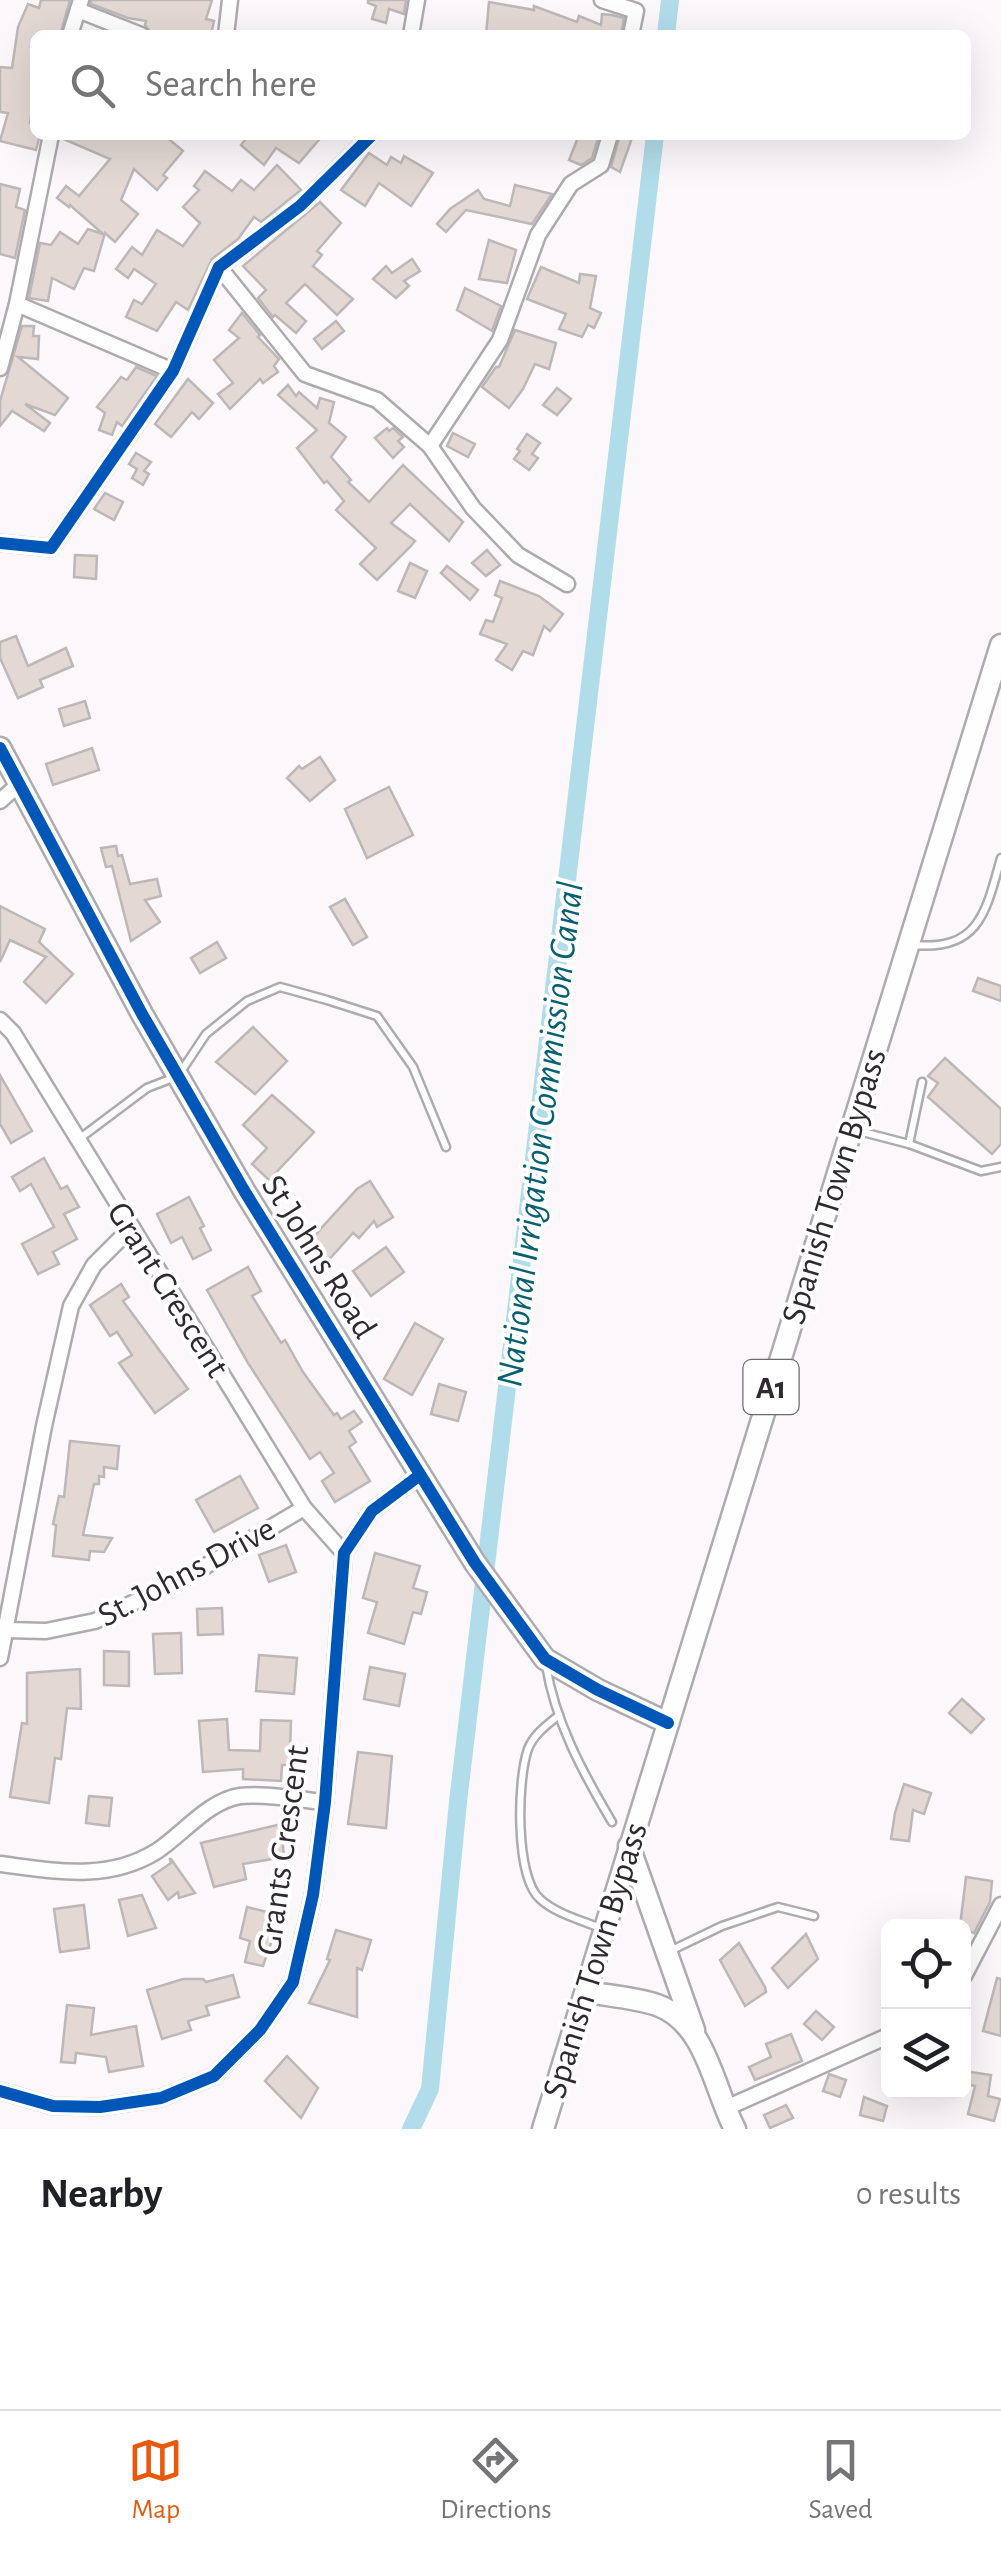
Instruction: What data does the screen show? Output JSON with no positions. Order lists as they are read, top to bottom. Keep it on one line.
{"streets":{"main road":["Spanish Town Bypass","St Johns Road","A1"],"street":["Grant Crescent","St. Johns Drive","Grants Crescent"]},"crossings":[["Spanish Town Bypass","St Johns Road"],["St Johns Road","Grants Crescent"],["Grant Crescent","St. Johns Drive"],["Grant Crescent","Grants Crescent"]],"water":["National Irrigation Commission Canal"],"page":{"search":"Search here","heading":["Nearby","0 results"],"nav":["Map","Directions","Saved"]}}
